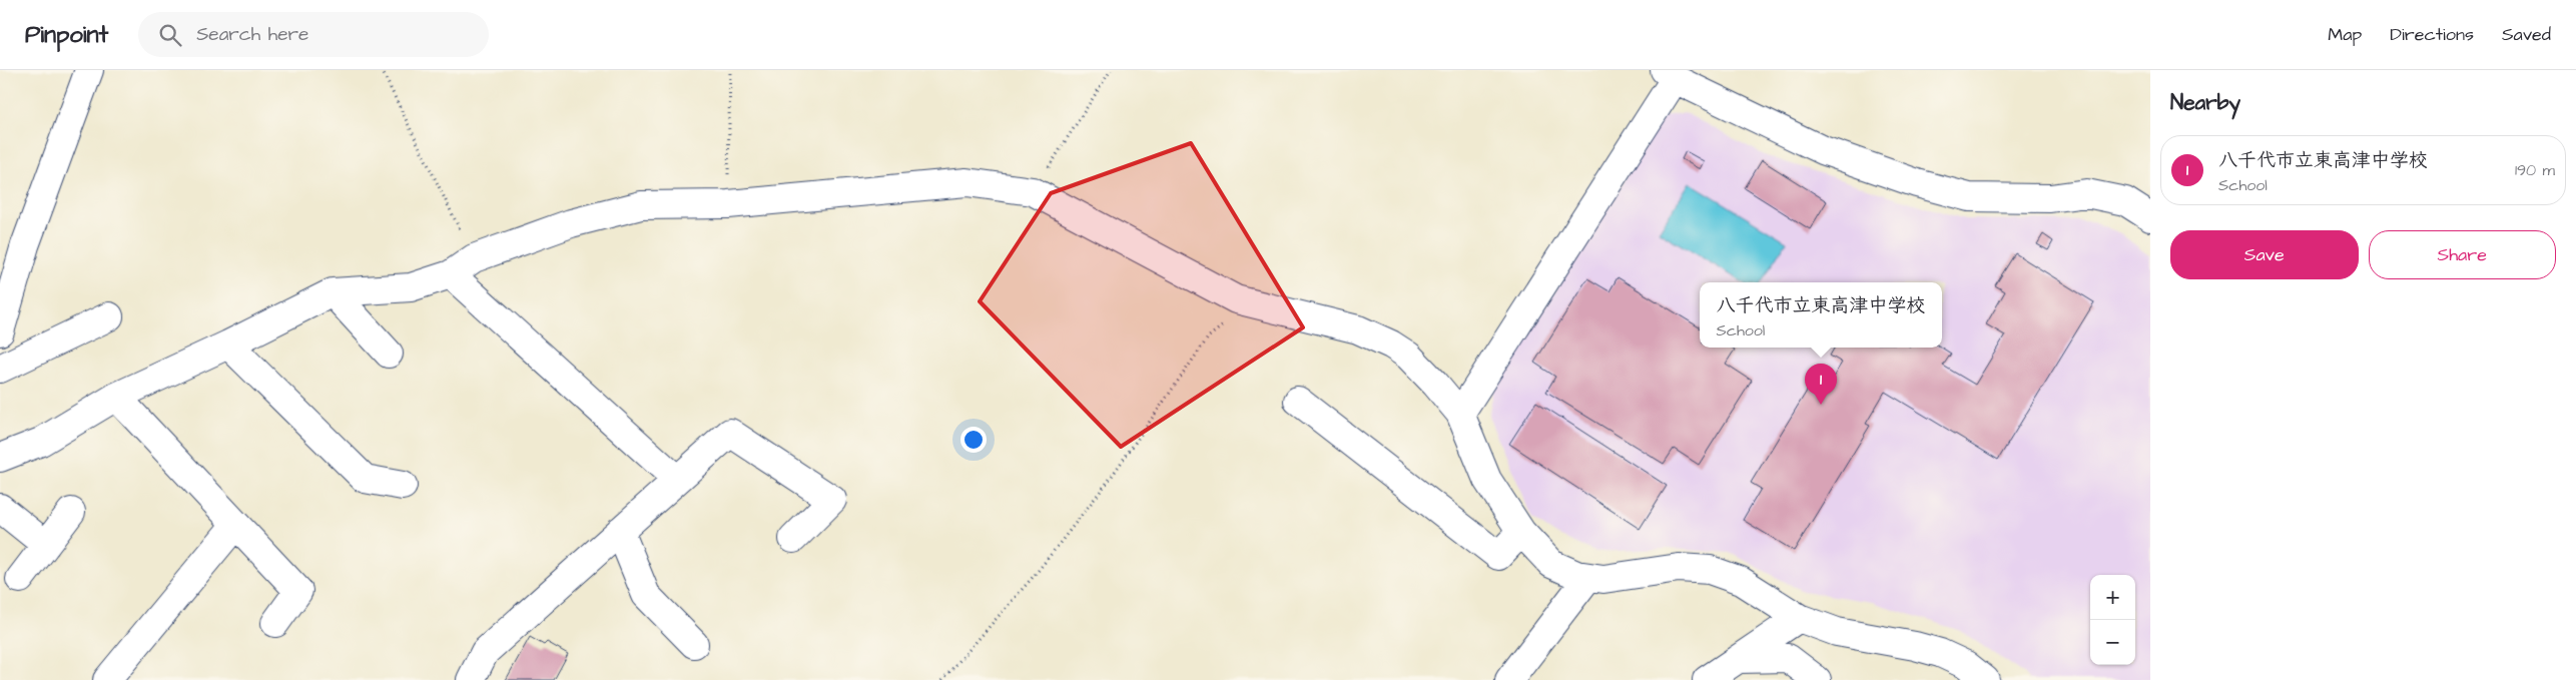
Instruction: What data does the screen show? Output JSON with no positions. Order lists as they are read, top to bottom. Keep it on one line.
{"page":{"header":"Pinpoint","search":"Search here","nav":["Map","Directions","Saved"],"heading":"Nearby","list":[{"mark":"1","name":"八千代市立東高津中学校","note":"School","value":"190 m"}],"buttons":["Save","Share"],"popup":["八千代市立東高津中学校","School"],"pins":"1","map_buttons":["+","−"]}}
